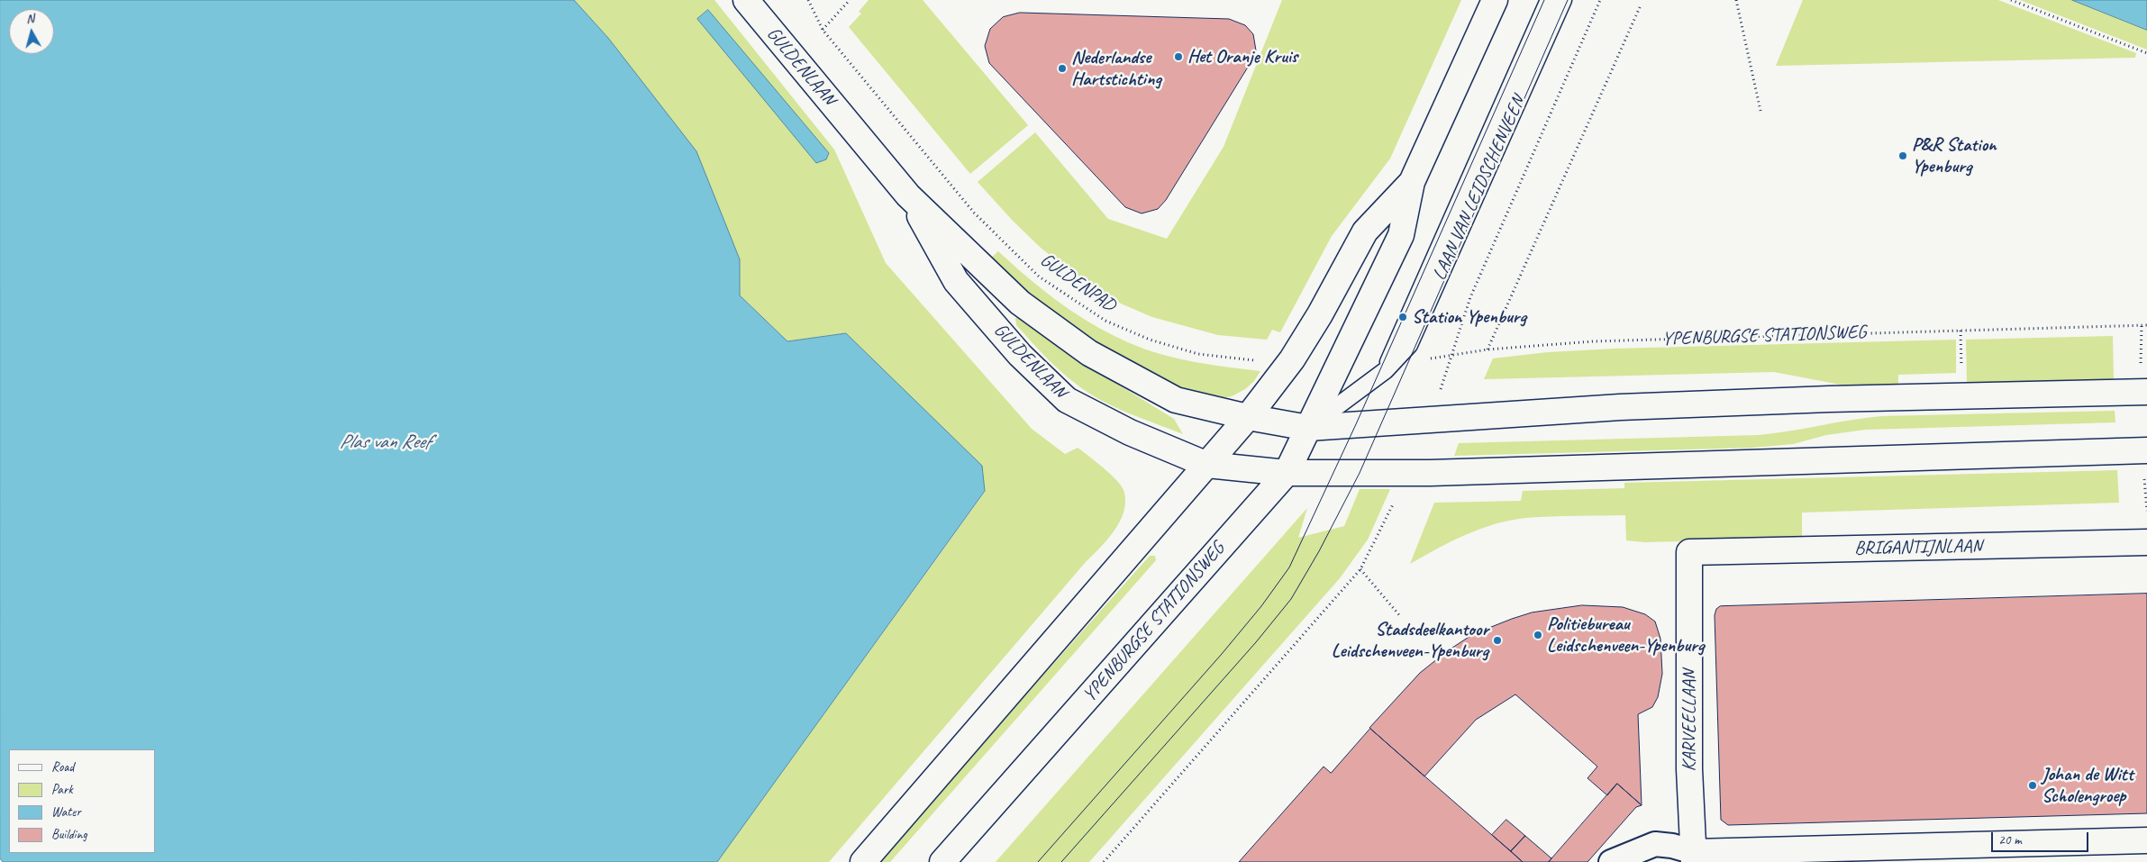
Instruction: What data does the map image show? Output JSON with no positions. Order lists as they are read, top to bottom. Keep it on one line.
{"streets":{"main road":["GULDENLAAN","LAAN VAN LEIDSCHENVEEN","YPENBURGSE STATIONSWEG","BRIGANTIJNLAAN","KARVEELLAAN"],"path":["GULDENPAD"]},"crossings":[["GULDENLAAN","LAAN VAN LEIDSCHENVEEN"],["GULDENLAAN","YPENBURGSE STATIONSWEG"],["LAAN VAN LEIDSCHENVEEN","GULDENPAD"],["LAAN VAN LEIDSCHENVEEN","YPENBURGSE STATIONSWEG"],["BRIGANTIJNLAAN","KARVEELLAAN"]],"water":["Plas van Reef"],"places":["Het Oranje Kruis","Nederlandse Hartstichting","P&R Station Ypenburg","Station Ypenburg","Politiebureau Leidschenveen-Ypenburg","Stadsdeelkantoor Leidschenveen-Ypenburg","Johan de Witt Scholengroep"],"legend":["Road","Park","Water","Building"],"scale_bar":"20 m","north":"top"}
